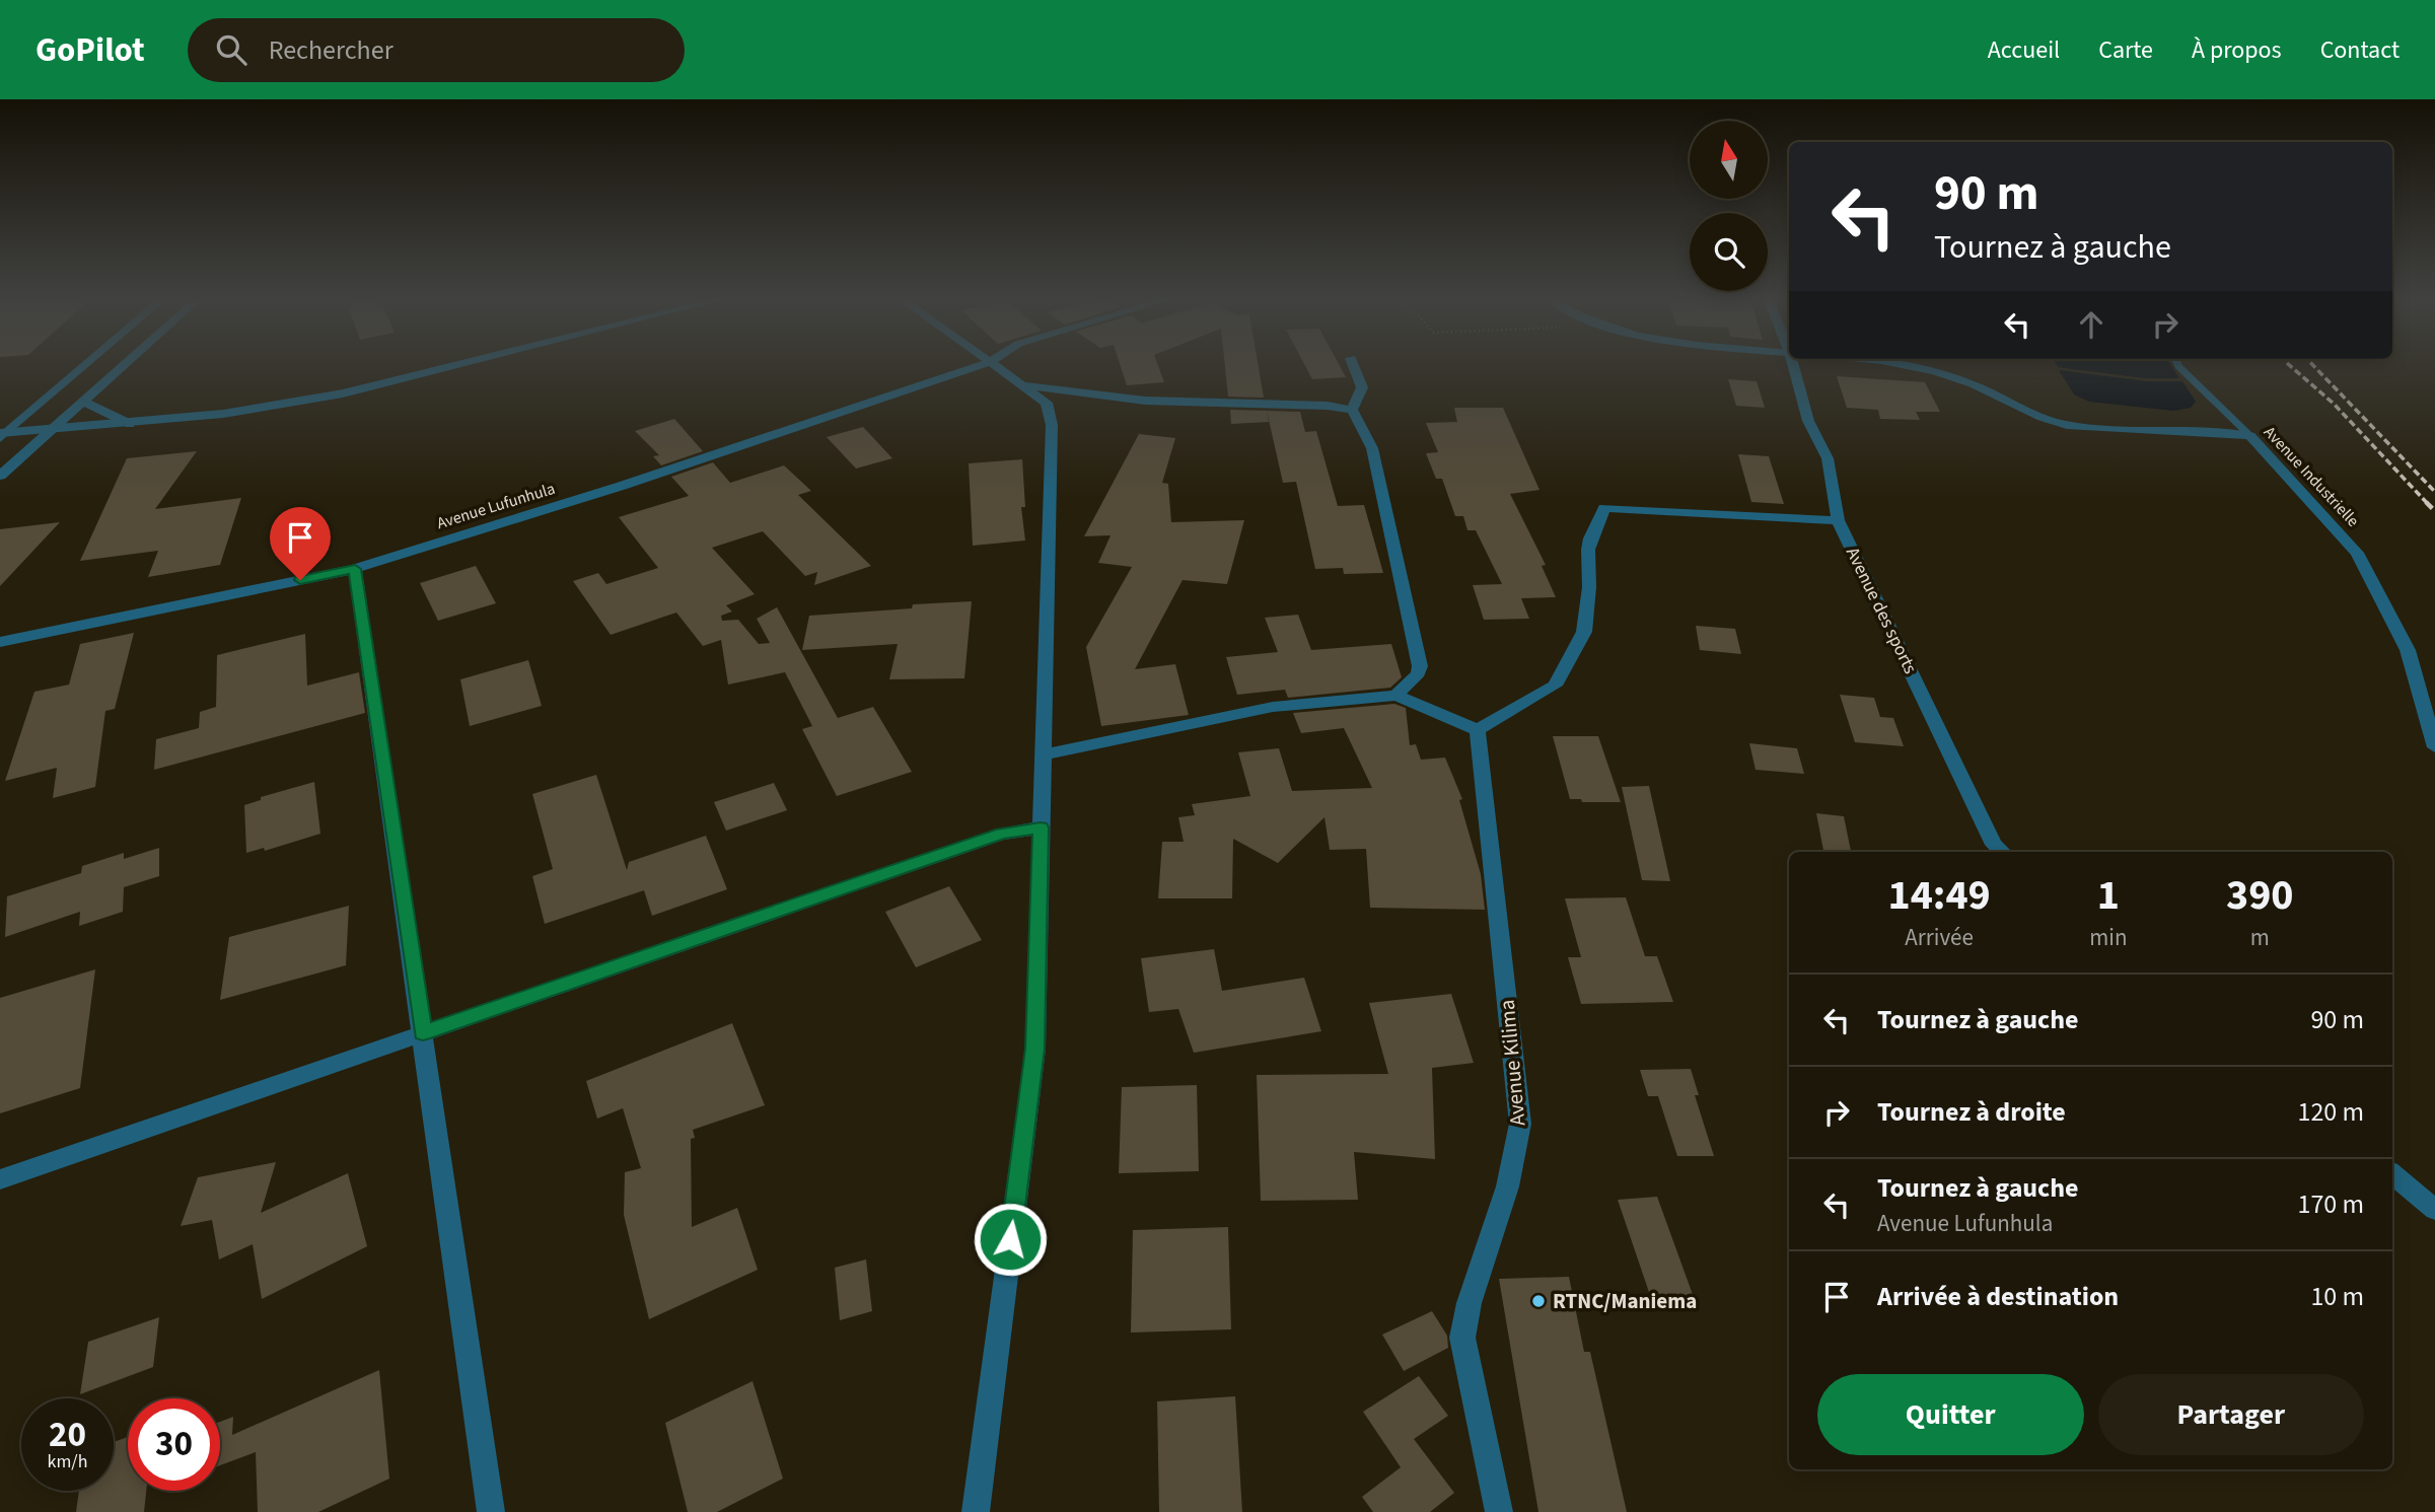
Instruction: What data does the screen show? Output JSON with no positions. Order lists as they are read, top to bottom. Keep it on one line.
{"streets":{"street":["Avenue Industrielle","Avenue Lufunhula","Avenue des sports","Avenue Kilima"]},"places":["RTNC/Maniema"],"north":"top","page":{"header":"GoPilot","search":"Rechercher","nav":["Accueil","Carte","À propos","Contact"],"turn":["90 m","Tournez à gauche"],"eta":["14:49","Arrivée","1","min","390","m"],"list":[{"name":"Tournez à gauche","value":"90 m"},{"name":"Tournez à droite","value":"120 m"},{"name":"Tournez à gauche","note":"Avenue Lufunhula","value":"170 m"},{"name":"Arrivée à destination","value":"10 m"}],"buttons":["Quitter","Partager"],"speed":"20 km/h","limit":"30"}}
